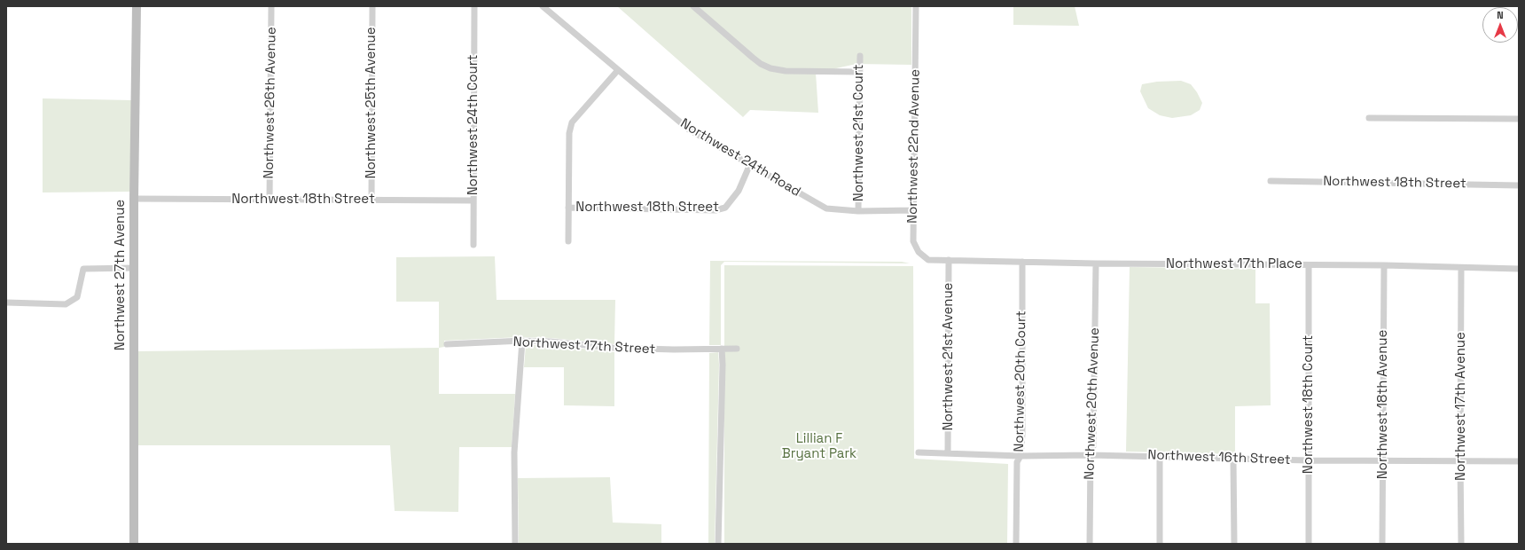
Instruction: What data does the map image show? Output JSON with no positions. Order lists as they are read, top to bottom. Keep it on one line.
{"streets":{"street":["Northwest 26th Avenue","Northwest 25th Avenue","Northwest 24th Court","Northwest 21st Court","Northwest 22nd Avenue","Northwest 24th Road","Northwest 18th Street","Northwest 17th Place","Northwest 27th Avenue","Northwest 17th Street","Northwest 21st Avenue","Northwest 20th Court","Northwest 20th Avenue","Northwest 18th Court","Northwest 18th Avenue","Northwest 17th Avenue","Northwest 16th Street"]},"crossings":[["Northwest 26th Avenue","Northwest 18th Street"],["Northwest 25th Avenue","Northwest 18th Street"],["Northwest 24th Court","Northwest 18th Street"],["Northwest 21st Court","Northwest 24th Road"],["Northwest 22nd Avenue","Northwest 24th Road"],["Northwest 22nd Avenue","Northwest 17th Place"],["Northwest 22nd Avenue","Northwest 21st Avenue"],["Northwest 24th Road","Northwest 18th Street"],["Northwest 18th Street","Northwest 27th Avenue"],["Northwest 17th Place","Northwest 21st Avenue"],["Northwest 17th Place","Northwest 20th Court"],["Northwest 17th Place","Northwest 20th Avenue"],["Northwest 17th Place","Northwest 18th Court"],["Northwest 17th Place","Northwest 18th Avenue"],["Northwest 17th Place","Northwest 17th Avenue"],["Northwest 21st Avenue","Northwest 16th Street"],["Northwest 20th Court","Northwest 16th Street"],["Northwest 20th Avenue","Northwest 16th Street"],["Northwest 18th Court","Northwest 16th Street"],["Northwest 18th Avenue","Northwest 16th Street"],["Northwest 17th Avenue","Northwest 16th Street"]],"parks":["Lillian F Bryant Park"],"north":"top"}
